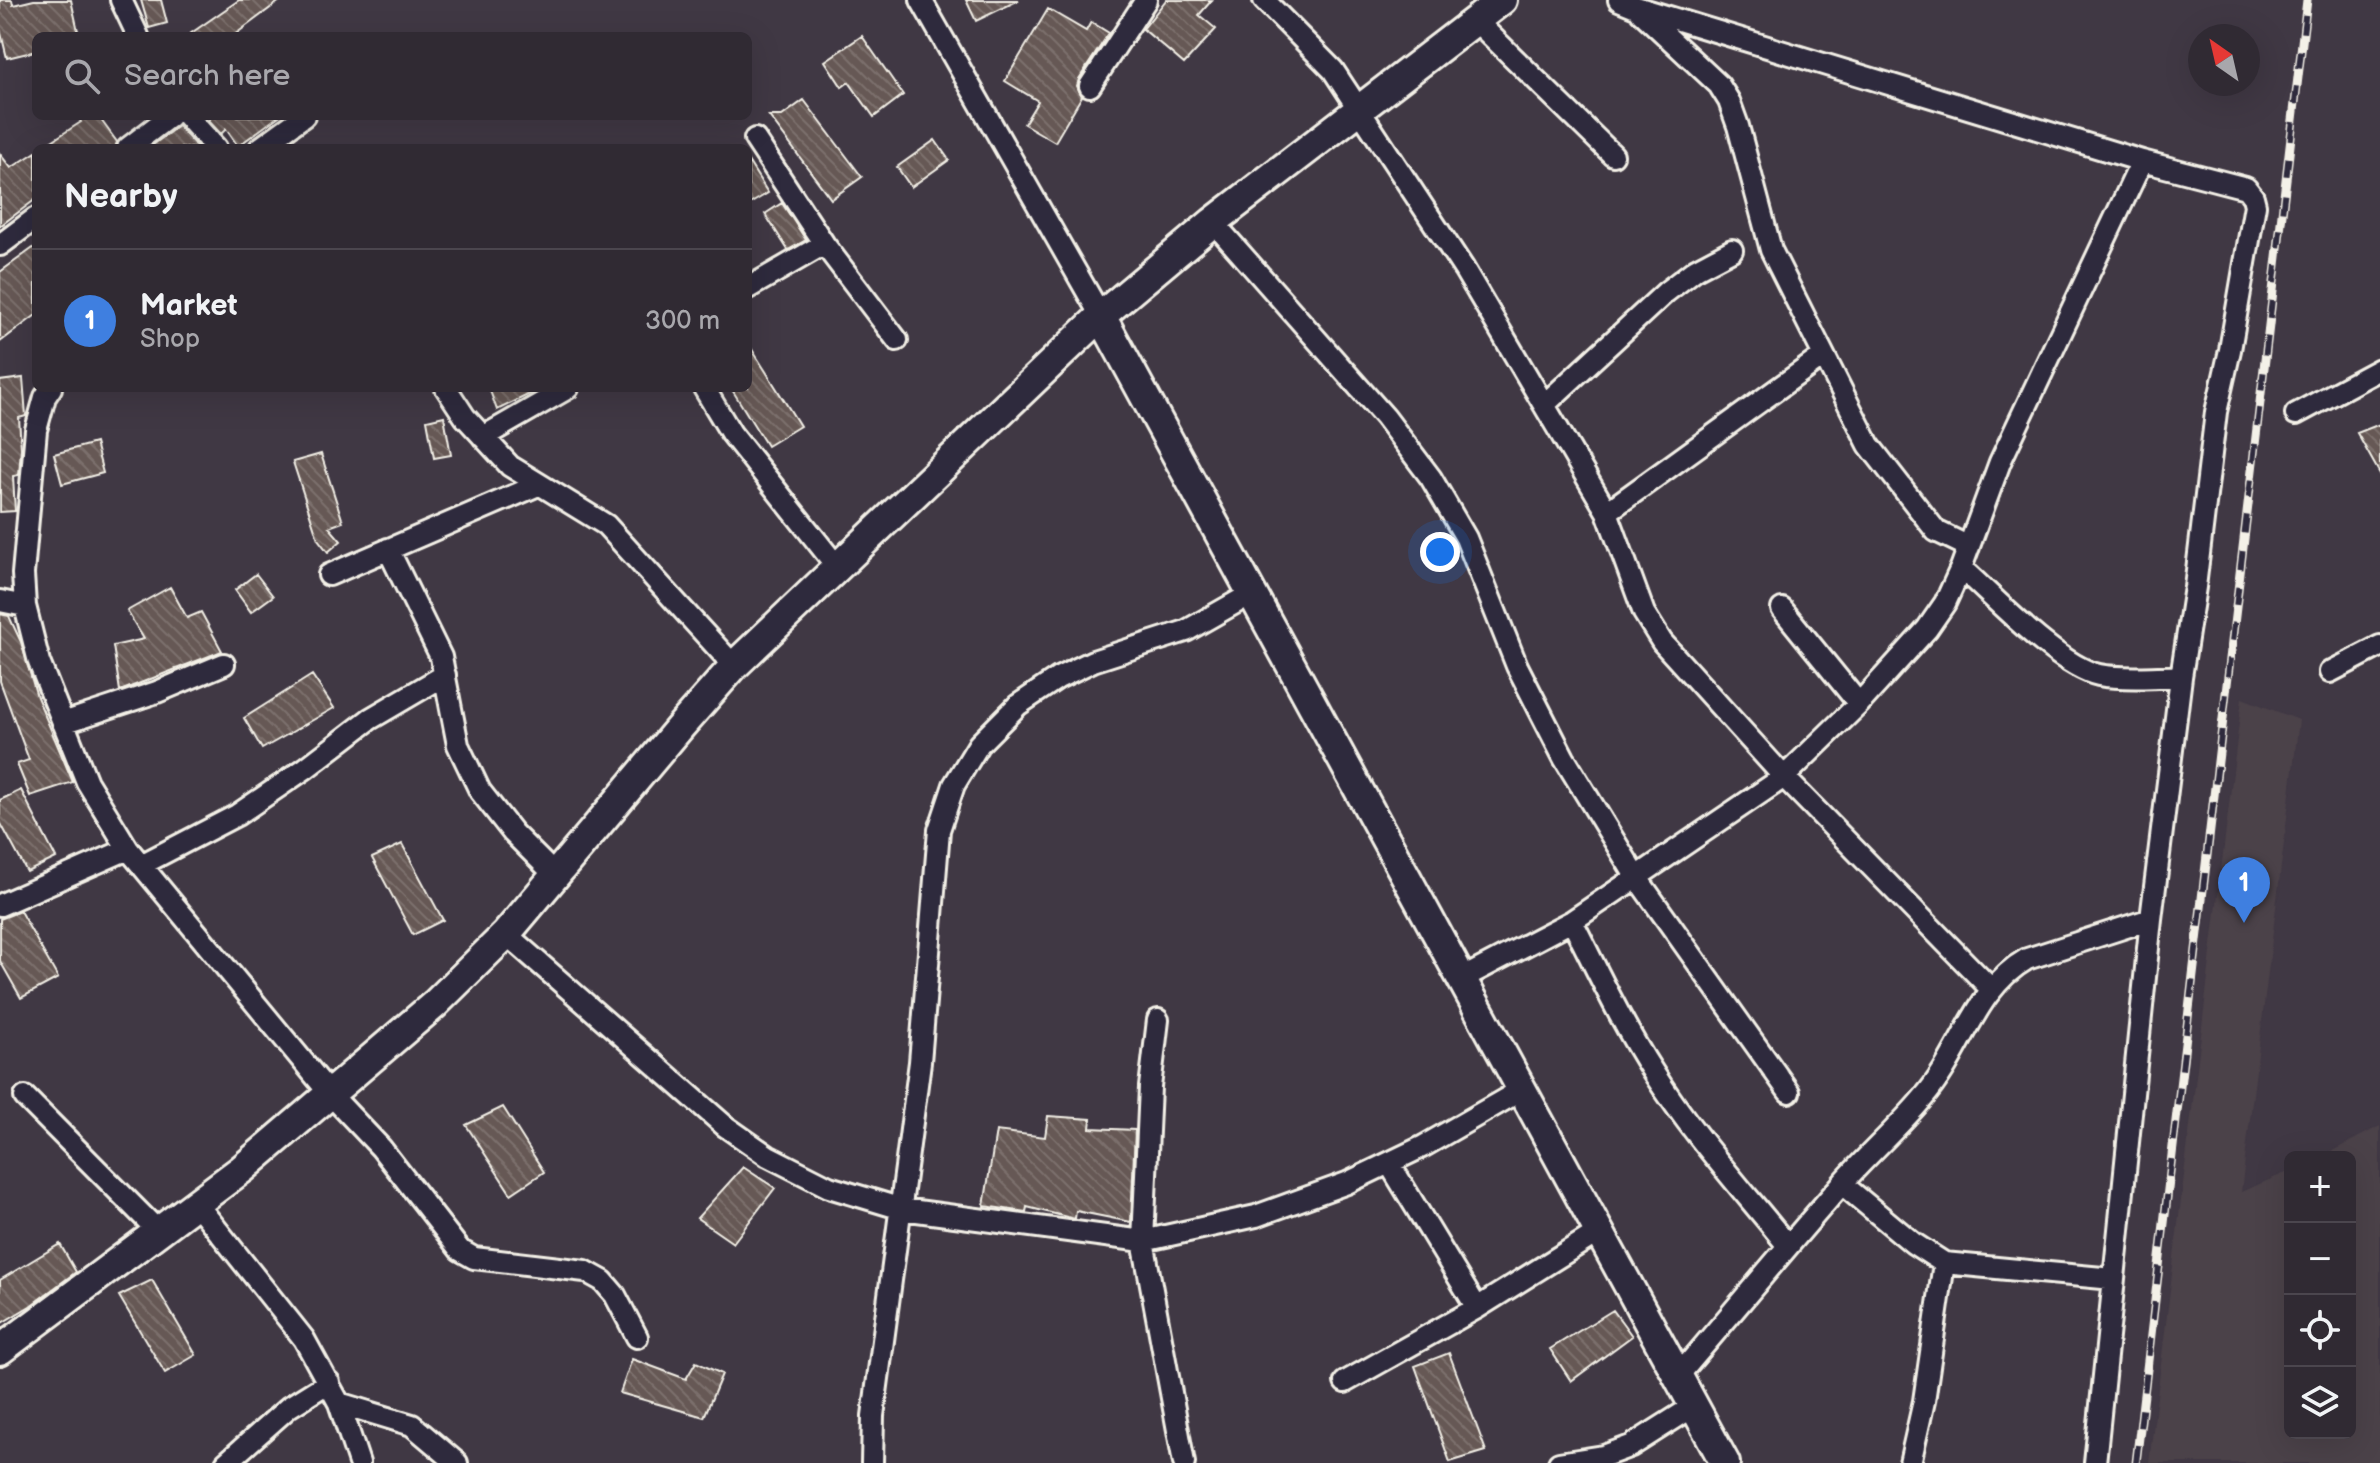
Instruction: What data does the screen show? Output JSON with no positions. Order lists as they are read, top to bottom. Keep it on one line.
{"north":"top left","page":{"search":"Search here","heading":"Nearby","list":[{"mark":"1","name":"Market","note":"Shop","value":"300 m"}],"pins":"1","map_buttons":["+","−"]}}
